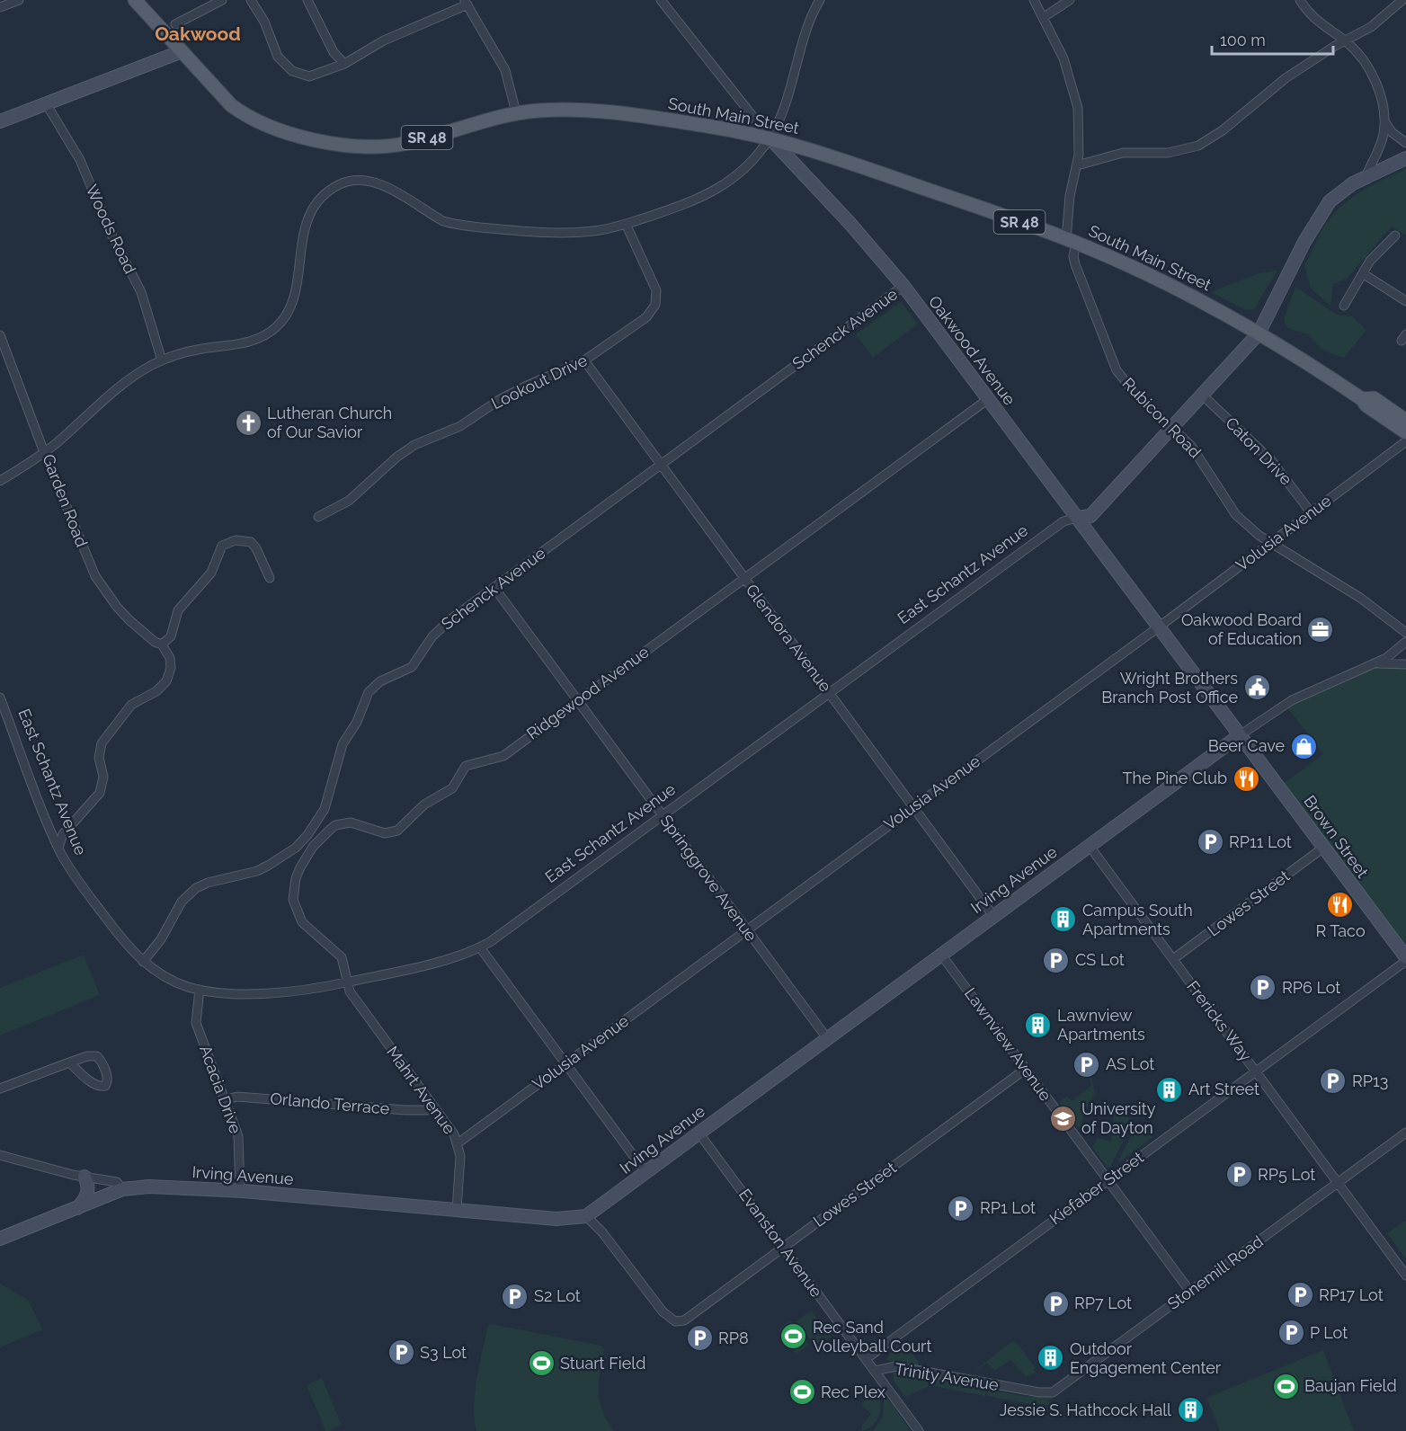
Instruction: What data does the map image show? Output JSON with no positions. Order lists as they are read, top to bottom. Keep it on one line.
{"streets":{"main road":["South Main Street","SR 48"],"street":["Woods Road","Schenck Avenue","Oakwood Avenue","Lookout Drive","Rubicon Road","Caton Drive","Garden Road","Volusia Avenue","East Schantz Avenue","Glendora Avenue","Ridgewood Avenue","Brown Street","Springgrove Avenue","Irving Avenue","Lowes Street","Frericks Way","Lawnview Avenue","Acacia Drive","Mahrt Avenue","Orlando Terrace","Kiefaber Street","Evanston Avenue","Stonemill Road","Trinity Avenue"]},"crossings":[["South Main Street","Oakwood Avenue"],["South Main Street","Rubicon Road"],["South Main Street","East Schantz Avenue"],["Schenck Avenue","Oakwood Avenue"],["Schenck Avenue","East Schantz Avenue"],["Schenck Avenue","Glendora Avenue"],["Schenck Avenue","Ridgewood Avenue"],["Schenck Avenue","Springgrove Avenue"],["Oakwood Avenue","Volusia Avenue"],["Oakwood Avenue","East Schantz Avenue"],["Oakwood Avenue","Ridgewood Avenue"],["Oakwood Avenue","Brown Street"],["Oakwood Avenue","Irving Avenue"],["Lookout Drive","Glendora Avenue"],["Rubicon Road","Volusia Avenue"],["Rubicon Road","East Schantz Avenue"],["Caton Drive","Volusia Avenue"],["Caton Drive","East Schantz Avenue"],["Volusia Avenue","Glendora Avenue"],["Volusia Avenue","Springgrove Avenue"],["Volusia Avenue","Mahrt Avenue"],["East Schantz Avenue","Glendora Avenue"],["East Schantz Avenue","Springgrove Avenue"],["East Schantz Avenue","Acacia Drive"],["East Schantz Avenue","Mahrt Avenue"],["Glendora Avenue","Ridgewood Avenue"],["Glendora Avenue","Irving Avenue"],["Ridgewood Avenue","Springgrove Avenue"],["Brown Street","Irving Avenue"],["Brown Street","Lowes Street"],["Brown Street","Kiefaber Street"],["Springgrove Avenue","Irving Avenue"],["Irving Avenue","Lowes Street"],["Irving Avenue","Frericks Way"],["Irving Avenue","Lawnview Avenue"],["Irving Avenue","Acacia Drive"],["Irving Avenue","Mahrt Avenue"],["Irving Avenue","Evanston Avenue"],["Lowes Street","Frericks Way"],["Lowes Street","Lawnview Avenue"],["Lowes Street","Evanston Avenue"],["Frericks Way","Kiefaber Street"],["Frericks Way","Stonemill Road"],["Lawnview Avenue","Kiefaber Street"],["Lawnview Avenue","Stonemill Road"],["Acacia Drive","Orlando Terrace"],["Mahrt Avenue","Orlando Terrace"],["Kiefaber Street","Evanston Avenue"],["Evanston Avenue","Trinity Avenue"],["Stonemill Road","Trinity Avenue"]],"districts":["Oakwood"],"places":{"church":["Lutheran Church of Our Savior"],"office":["Oakwood Board of Education"],"public building":["Wright Brothers Branch Post Office"],"shop":["Beer Cave"],"restaurant":["The Pine Club","R Taco"],"parking":["RP11 Lot","CS Lot","RP6 Lot","AS Lot","RP13","RP5 Lot","RP1 Lot","RP17 Lot","S2 Lot","RP7 Lot","P Lot","RP8","S3 Lot"],"building":["Campus South Apartments","Lawnview Apartments","Art Street","Outdoor Engagement Center","Jessie S. Hathcock Hall"],"school or university":["University of Dayton"],"sports":["Rec Sand Volleyball Court","Stuart Field","Baujan Field","Rec Plex"]},"scale_bar":"100 m"}
